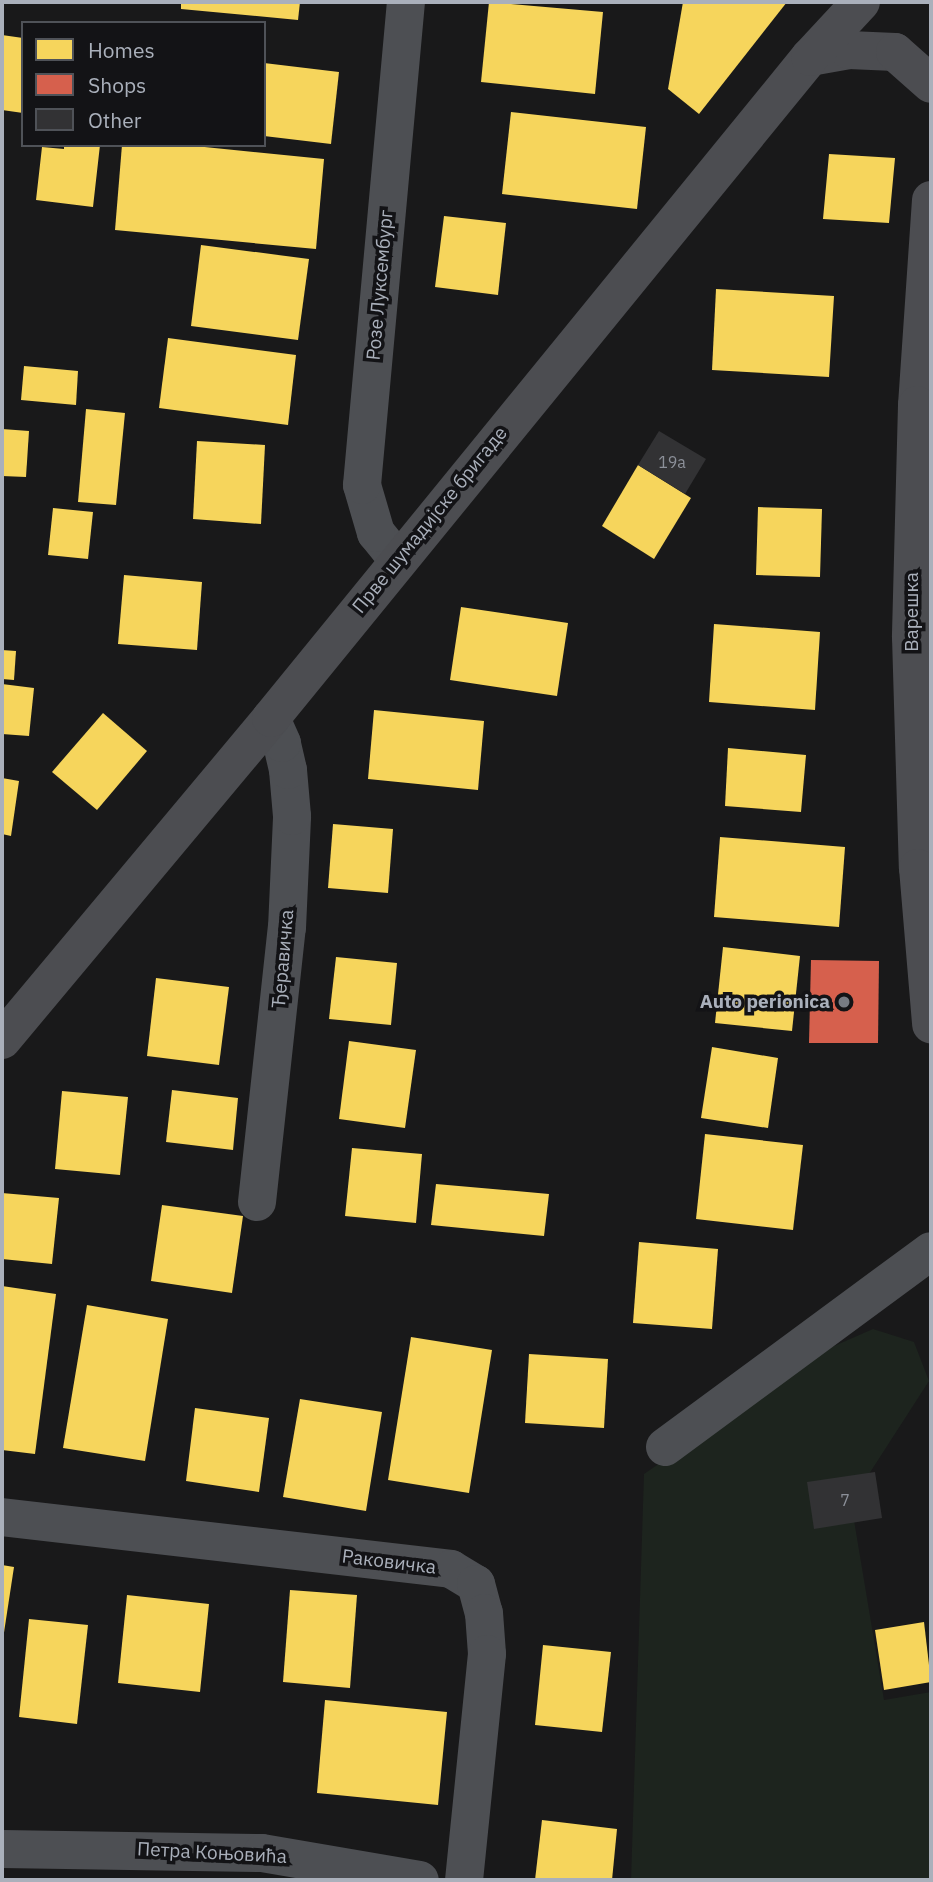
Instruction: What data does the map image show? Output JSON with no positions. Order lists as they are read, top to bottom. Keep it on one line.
{"streets":{"street":["Розе Луксембург","Прве шумадијске бригаде","Варешка","Ђеравичка","Раковичка","Петра Коњовића"]},"crossings":[["Розе Луксембург","Прве шумадијске бригаде"],["Прве шумадијске бригаде","Ђеравичка"]],"places":["Auto perionica"],"house_numbers":["19a","7"],"legend":["Homes","Shops","Other"]}
